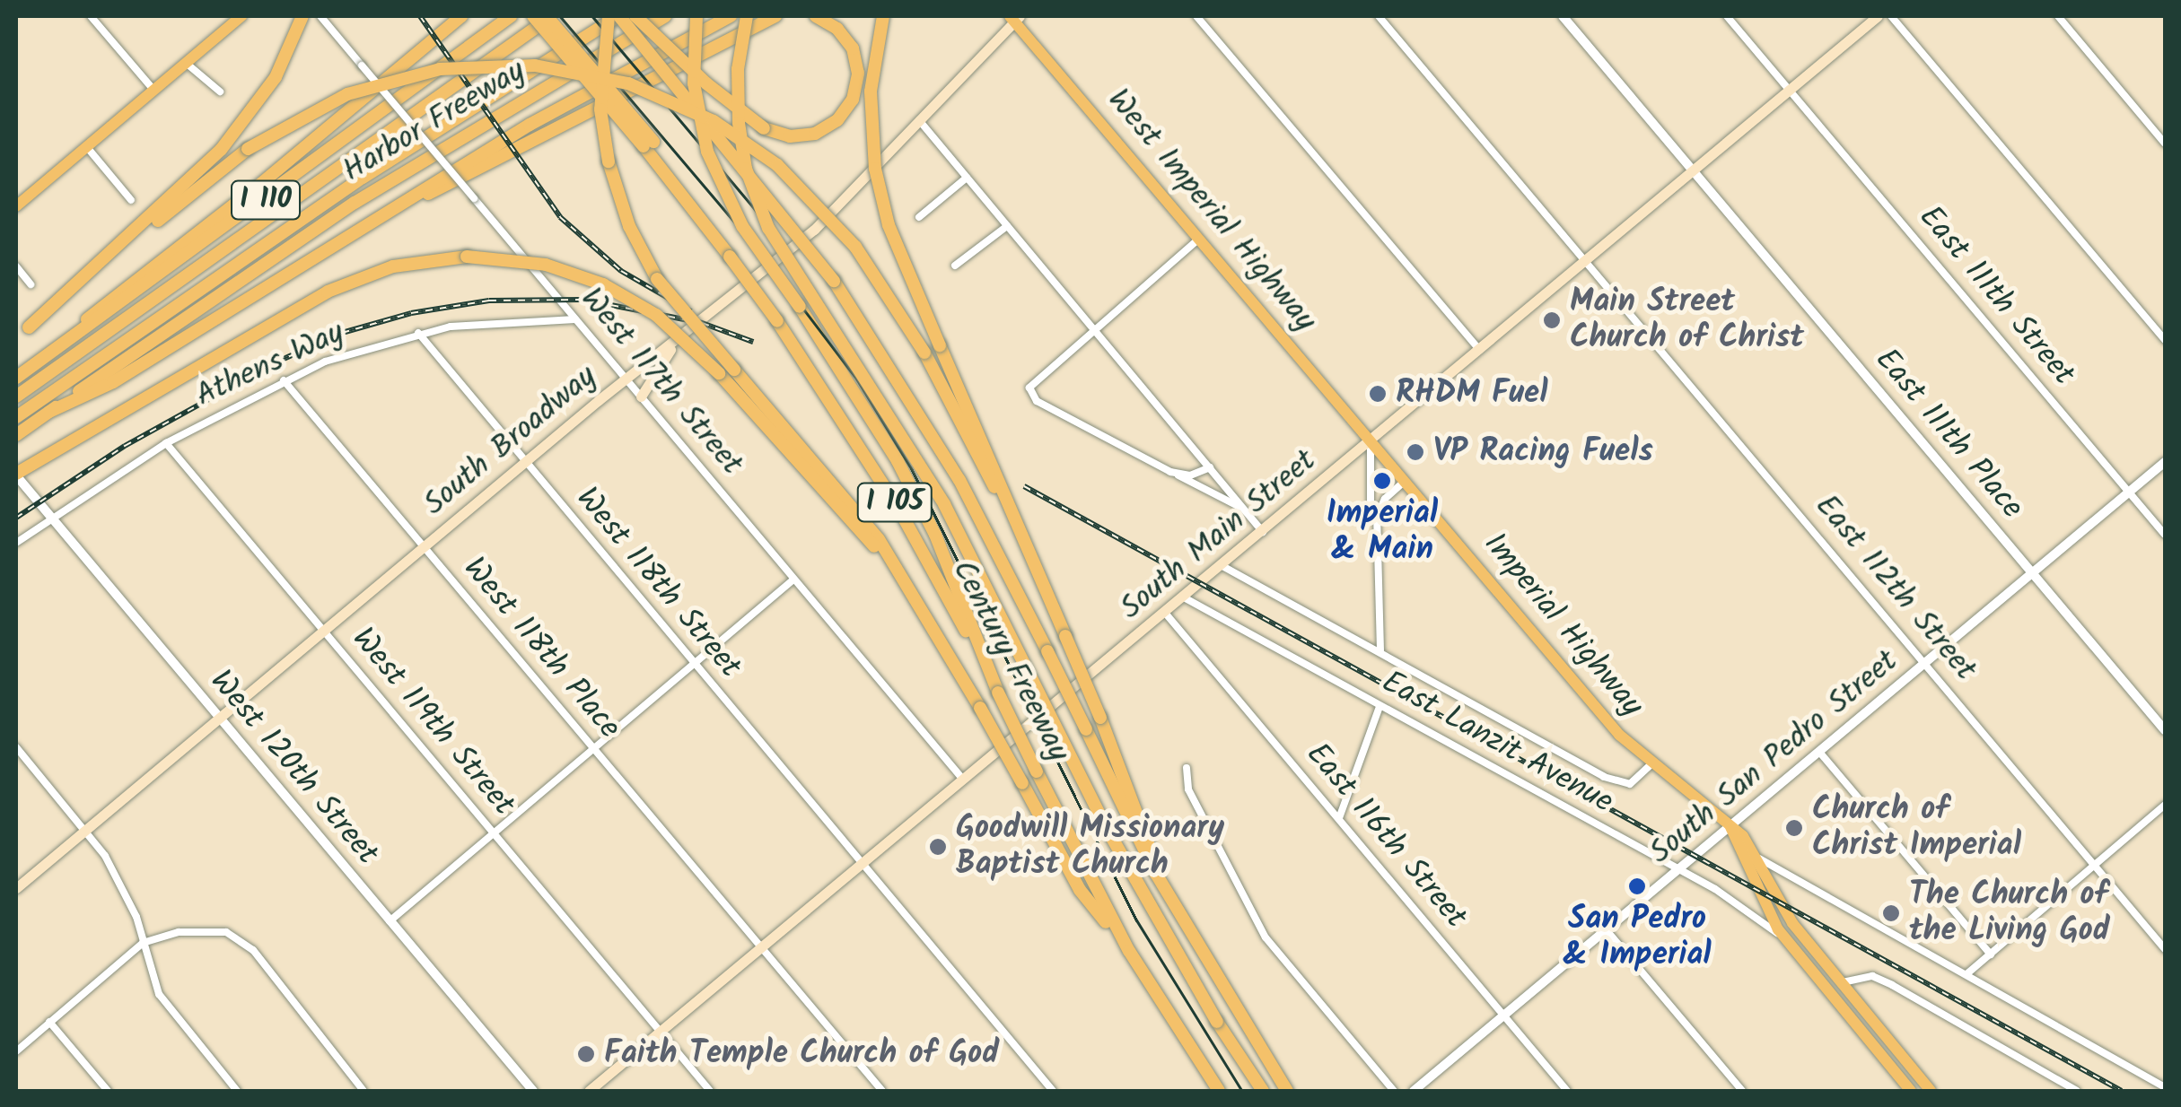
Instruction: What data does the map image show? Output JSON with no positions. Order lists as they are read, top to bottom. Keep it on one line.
{"streets":{"highway":["Harbor Freeway","I 110","I 105","Century Freeway"],"main road":["West Imperial Highway","South Broadway","South Main Street","Imperial Highway"],"street":["East 111th Street","Athens Way","West 117th Street","East 111th Place","West 118th Street","East 112th Street","West 118th Place","West 119th Street","East Lanzit Avenue","South San Pedro Street","West 120th Street","East 116th Street"]},"crossings":[["West Imperial Highway","South Broadway"],["West Imperial Highway","South Main Street"],["West Imperial Highway","Imperial Highway"],["East 111th Street","South Main Street"],["East 111th Street","South San Pedro Street"],["Athens Way","West 117th Street"],["Athens Way","West 118th Street"],["Athens Way","West 118th Place"],["Athens Way","West 119th Street"],["Athens Way","West 120th Street"],["West 117th Street","South Broadway"],["West 117th Street","South Main Street"],["East 111th Place","South Main Street"],["East 111th Place","South San Pedro Street"],["South Broadway","West 118th Street"],["South Broadway","West 118th Place"],["South Broadway","West 119th Street"],["South Broadway","West 120th Street"],["South Main Street","West 118th Street"],["South Main Street","East 112th Street"],["South Main Street","Imperial Highway"],["South Main Street","West 118th Place"],["South Main Street","West 119th Street"],["South Main Street","East Lanzit Avenue"],["South Main Street","East 116th Street"],["East 112th Street","South San Pedro Street"],["Imperial Highway","East Lanzit Avenue"],["Imperial Highway","South San Pedro Street"],["East Lanzit Avenue","South San Pedro Street"],["South San Pedro Street","East 116th Street"]],"places":["Main Street Church of Christ","RHDM Fuel","VP Racing Fuels","Imperial & Main","Church of Christ Imperial","Goodwill Missionary Baptist Church","San Pedro & Imperial","The Church of the Living God","Faith Temple Church of God"]}
